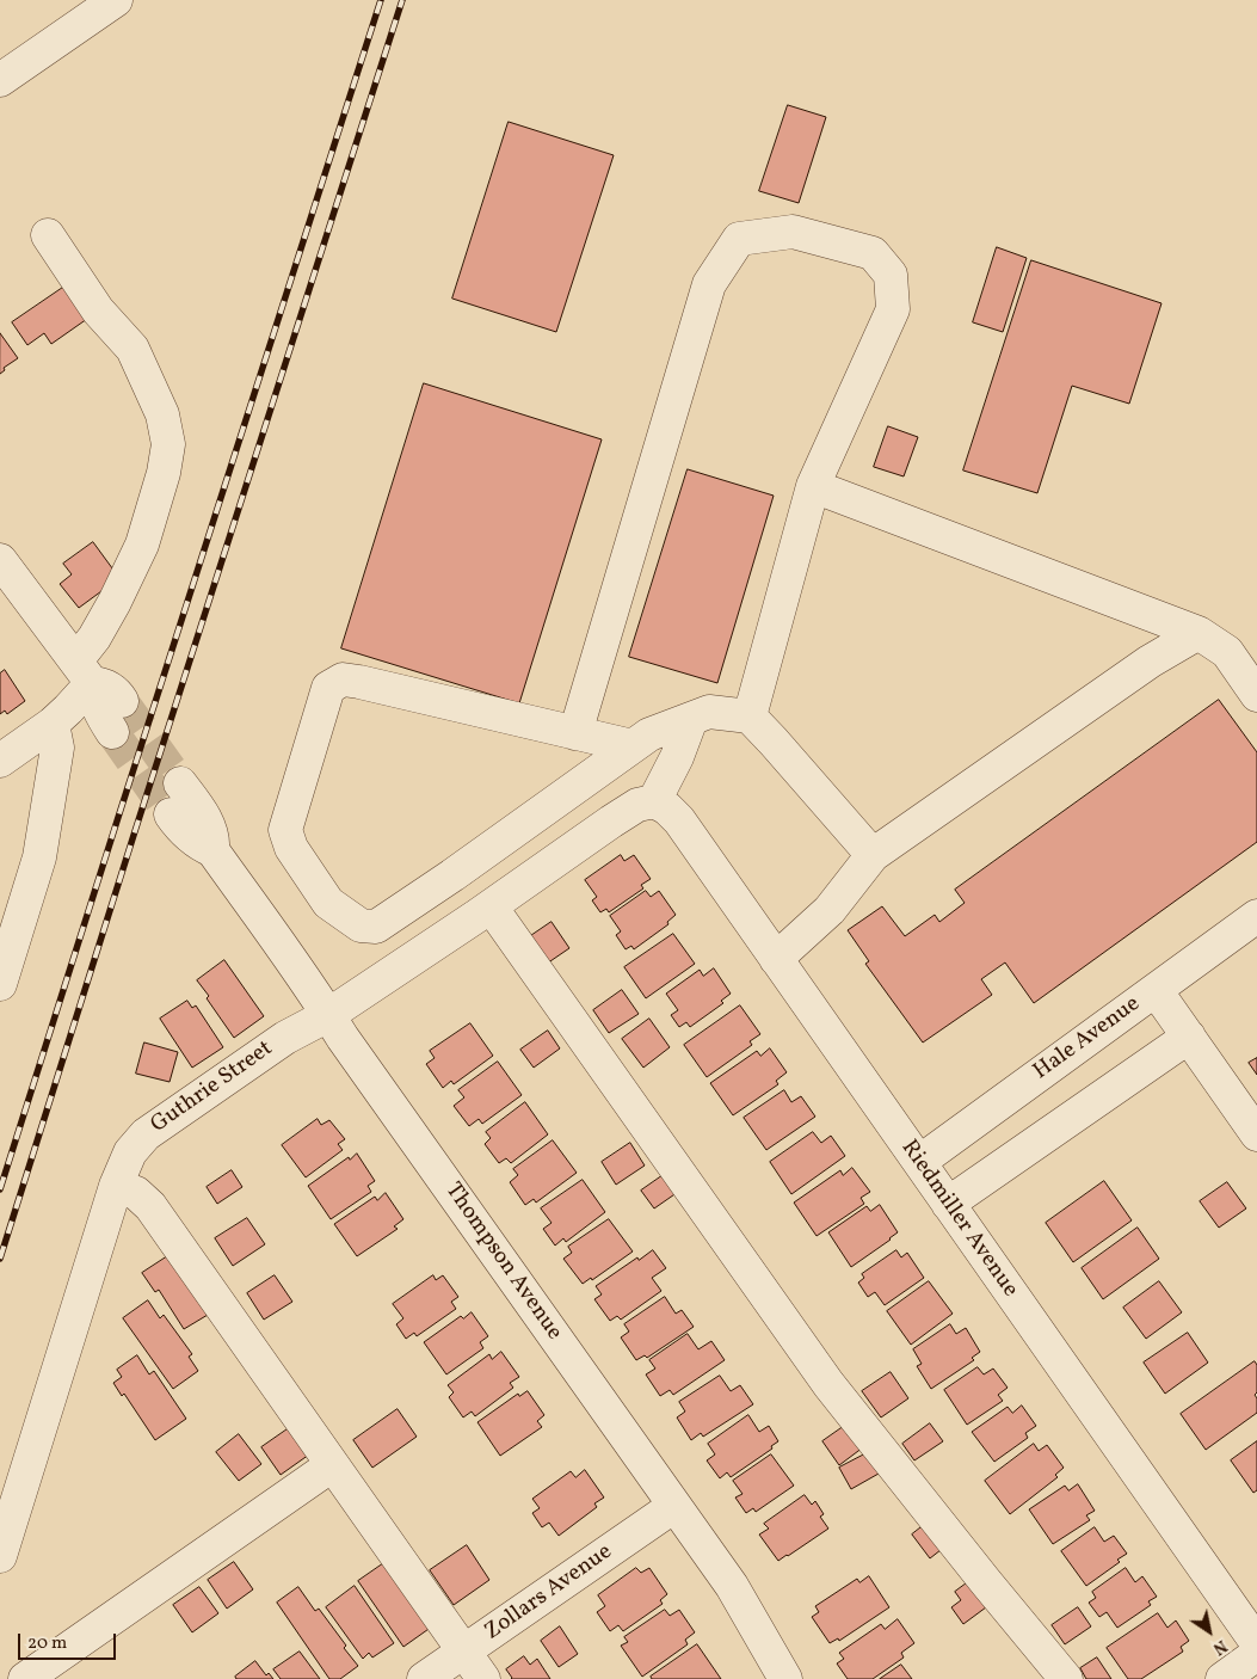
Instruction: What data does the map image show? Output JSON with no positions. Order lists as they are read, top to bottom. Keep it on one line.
{"streets":{"street":["Hale Avenue","Guthrie Street","Riedmiller Avenue","Thompson Avenue","Zollars Avenue"]},"crossings":[["Hale Avenue","Riedmiller Avenue"],["Guthrie Street","Riedmiller Avenue"],["Guthrie Street","Thompson Avenue"],["Thompson Avenue","Zollars Avenue"]],"scale_bar":"20 m","north":"bottom right"}
